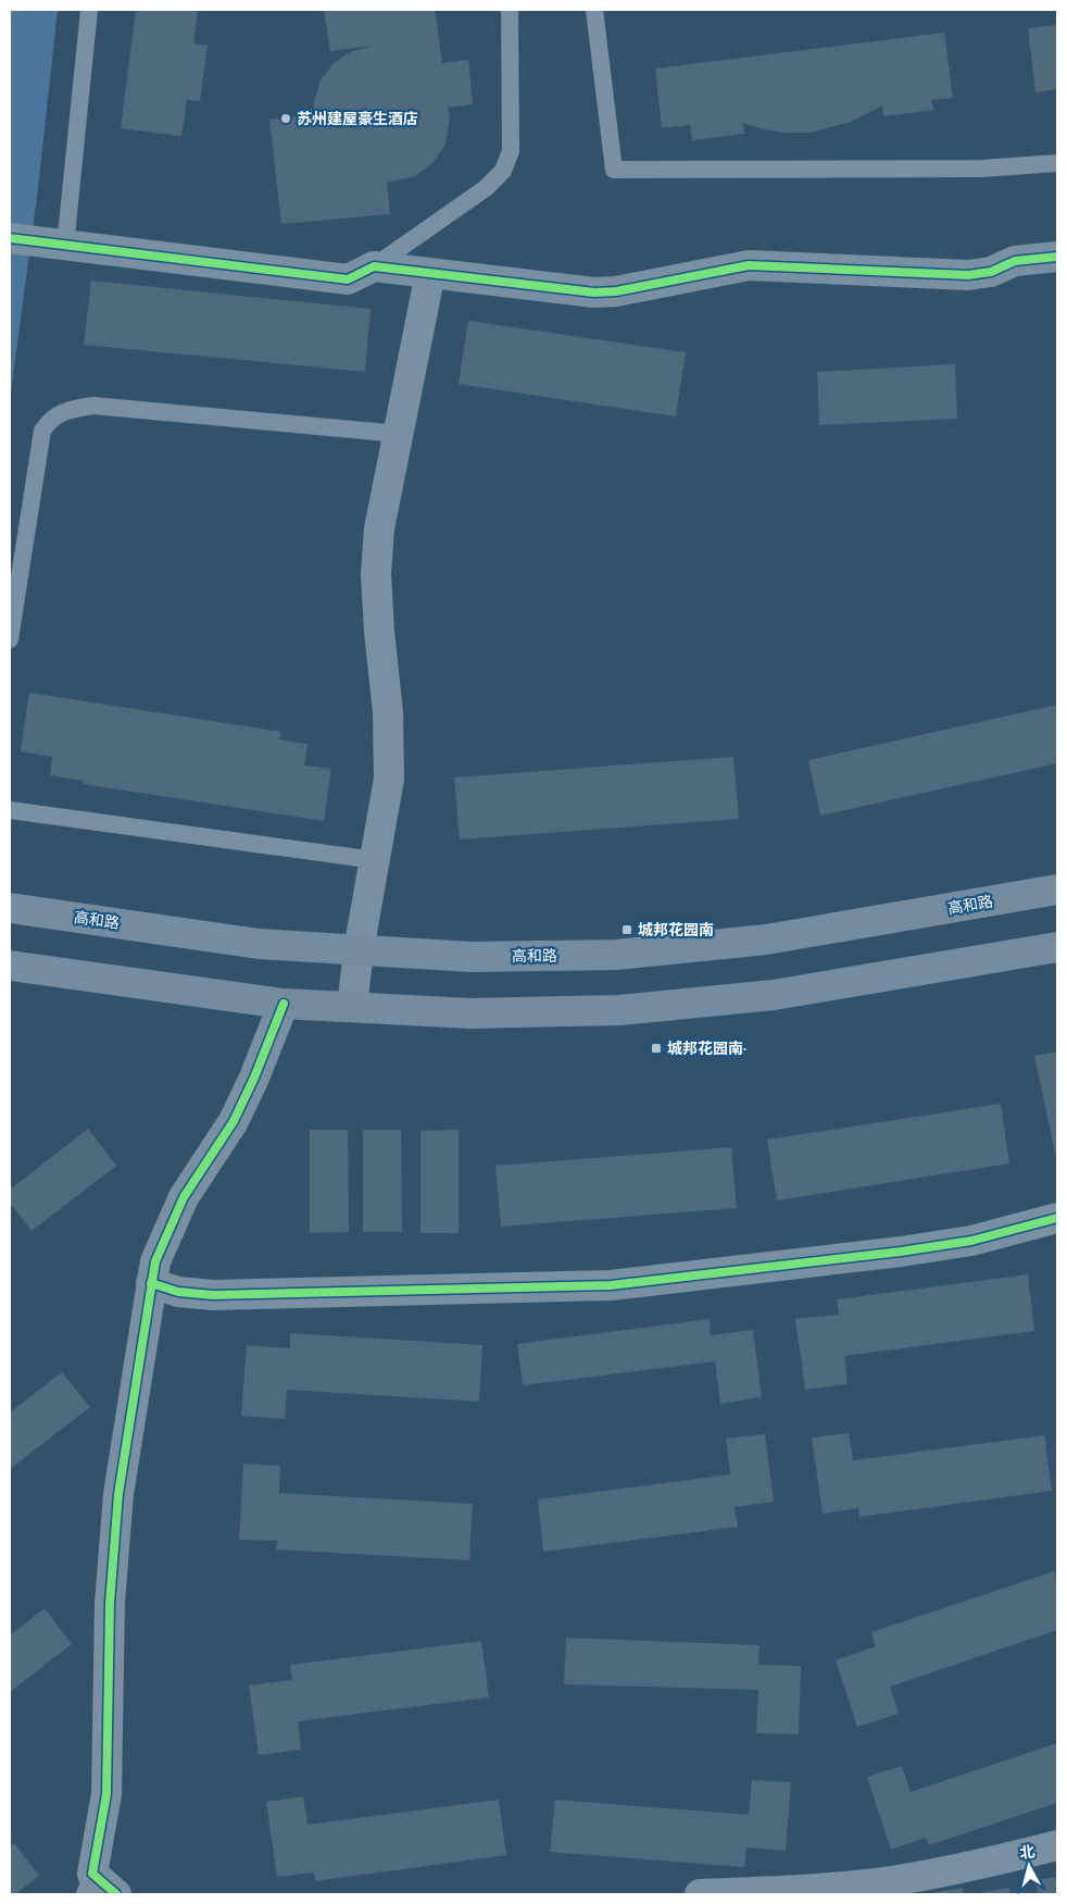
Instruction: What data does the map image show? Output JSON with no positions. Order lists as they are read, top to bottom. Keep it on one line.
{"streets":{"main road":["高和路"]},"places":{"other":["苏州建屋豪生酒店"],"transit":["城邦花园南","城邦花园南·"]},"north":"top"}
